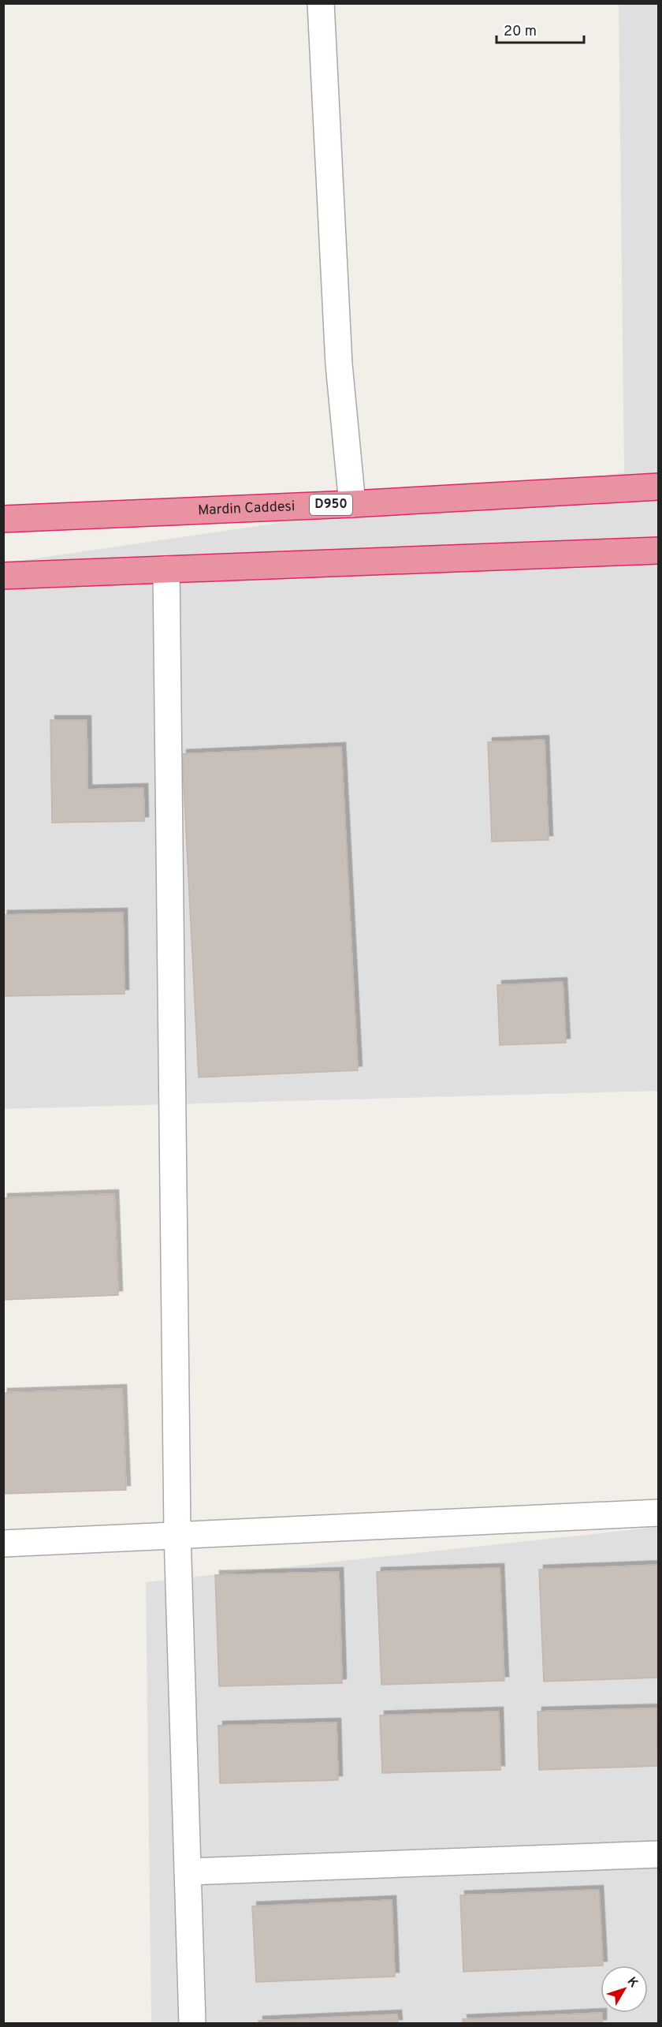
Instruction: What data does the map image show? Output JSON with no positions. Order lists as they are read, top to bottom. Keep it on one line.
{"streets":{"highway":["D950","Mardin Caddesi"]},"scale_bar":"20 m","north":"top right"}
